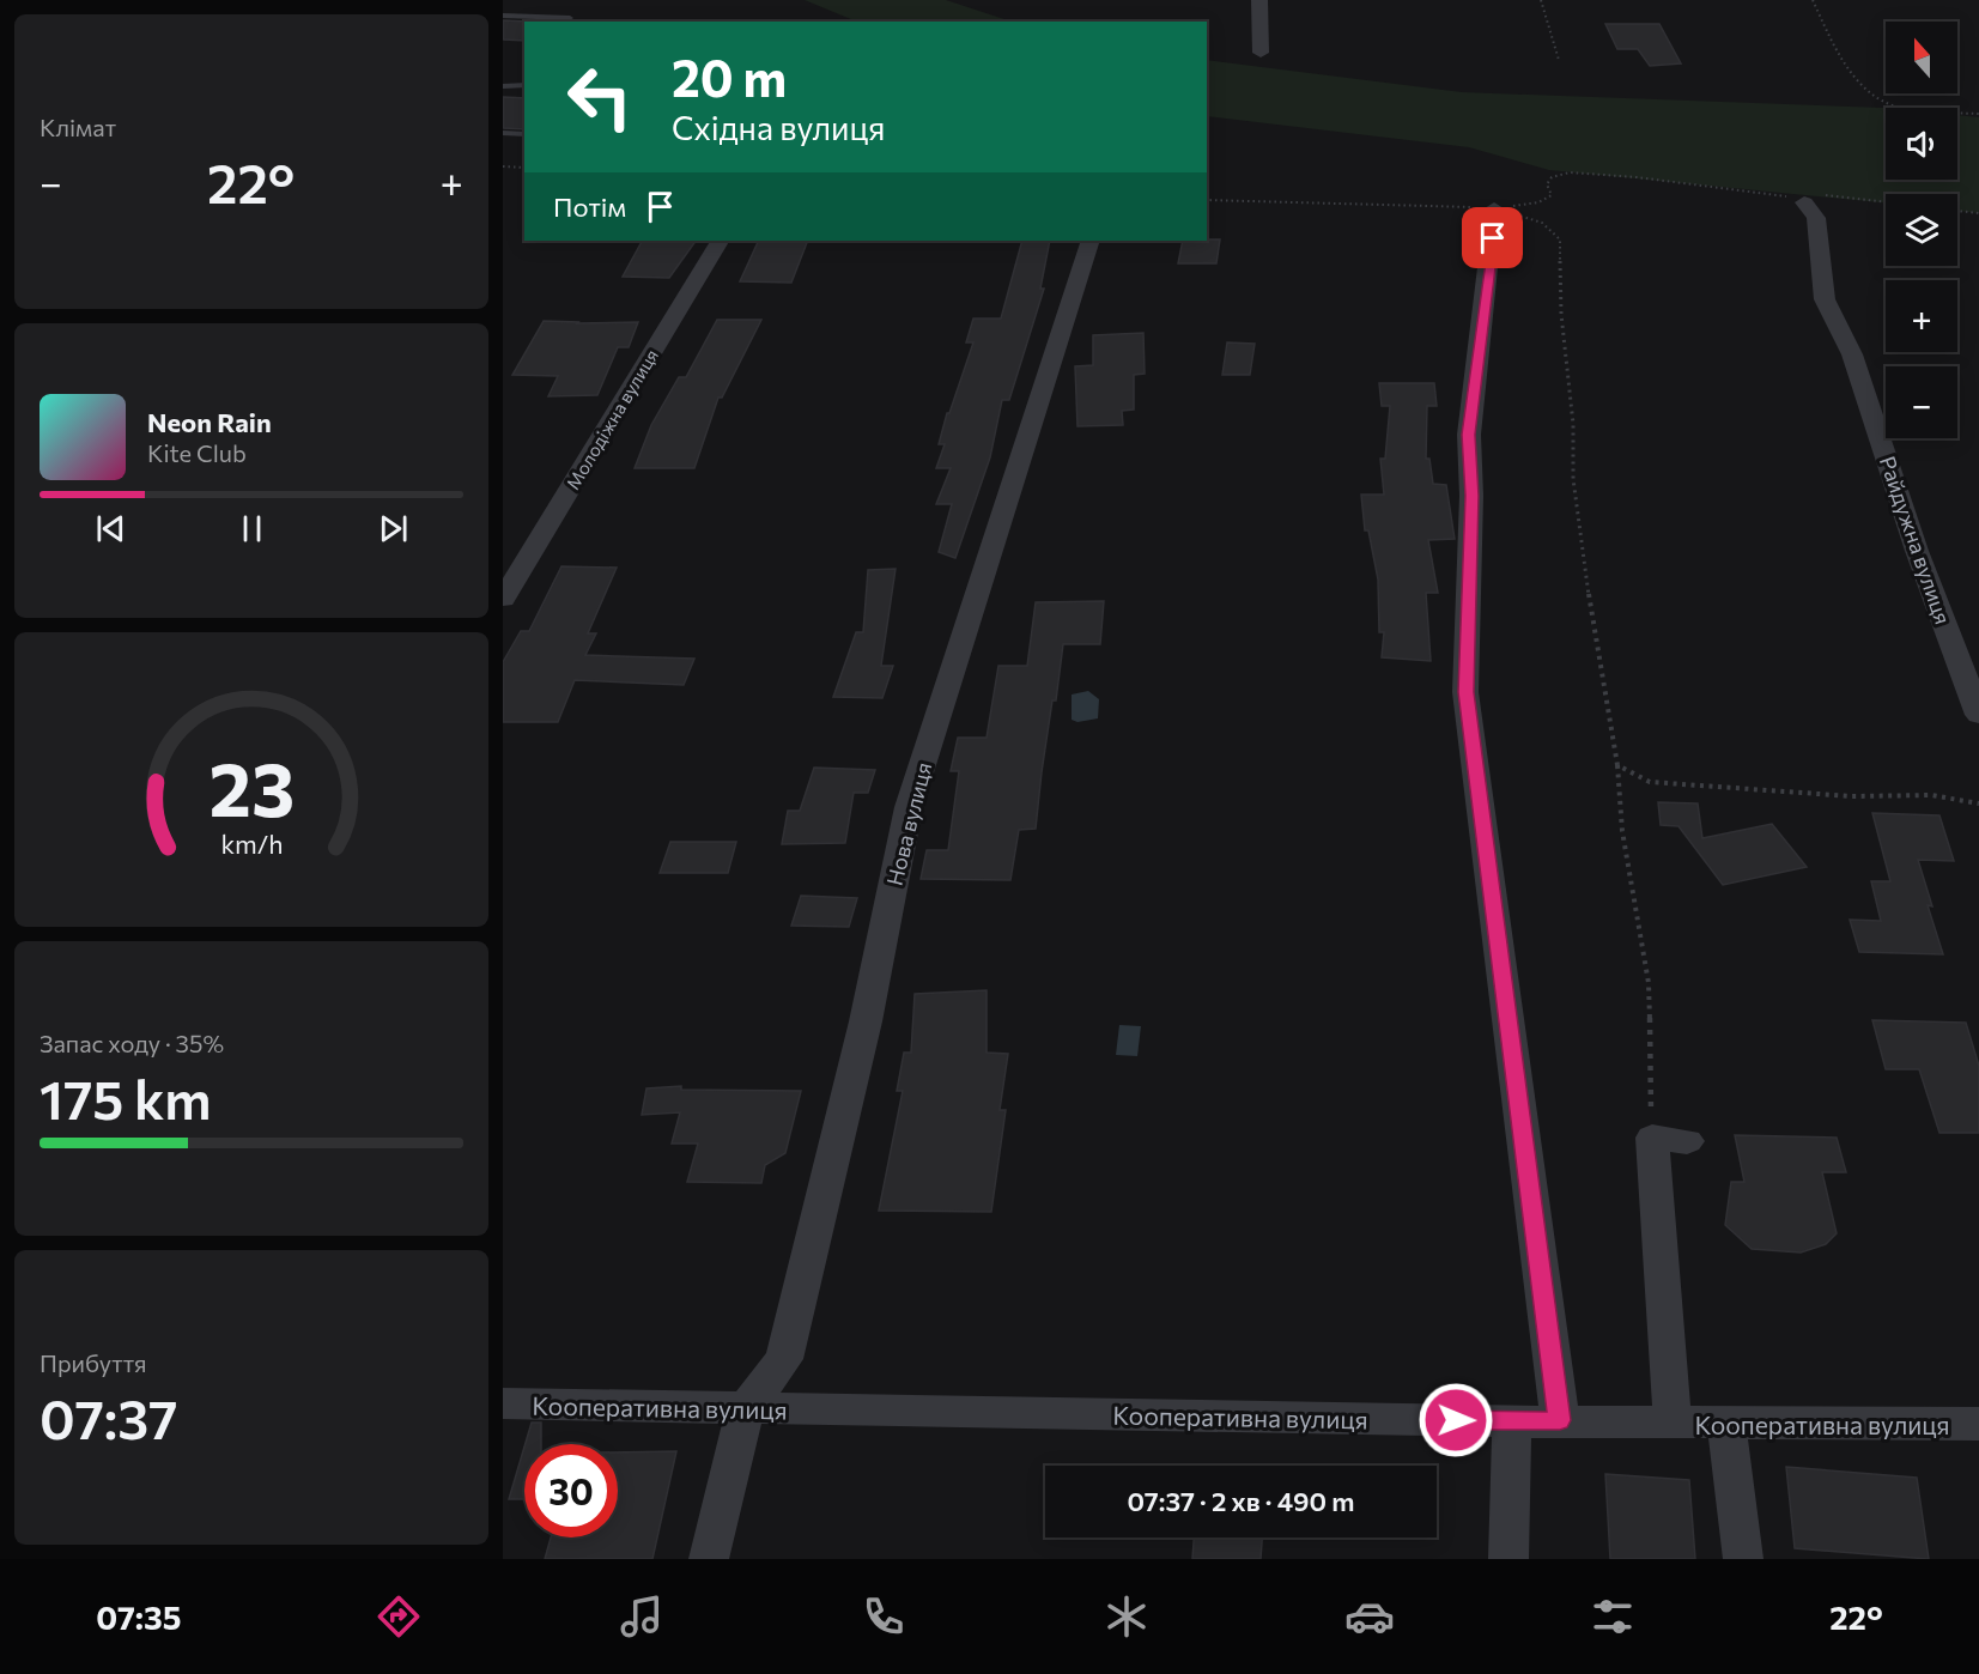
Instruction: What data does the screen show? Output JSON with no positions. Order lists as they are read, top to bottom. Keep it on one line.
{"streets":{"street":["Молодіжна вулиця","Райдужна вулиця","Нова вулиця","Кооперативна вулиця"]},"crossings":[["Нова вулиця","Кооперативна вулиця"]],"north":"top","page":{"tile":["Клімат",["Запас ходу · 35%","175 km"],["Прибуття","07:37"]],"map_buttons":["+","−"],"turn":["20 m","Східна вулиця"],"heat":["−","22°","+"],"then":"Потім","song":["Neon Rain","Kite Club"],"limit":"30","trip":"07:37 · 2 хв · 490 m","tabs":["07:35","22°"],"gauge":["23","km/h"]}}
